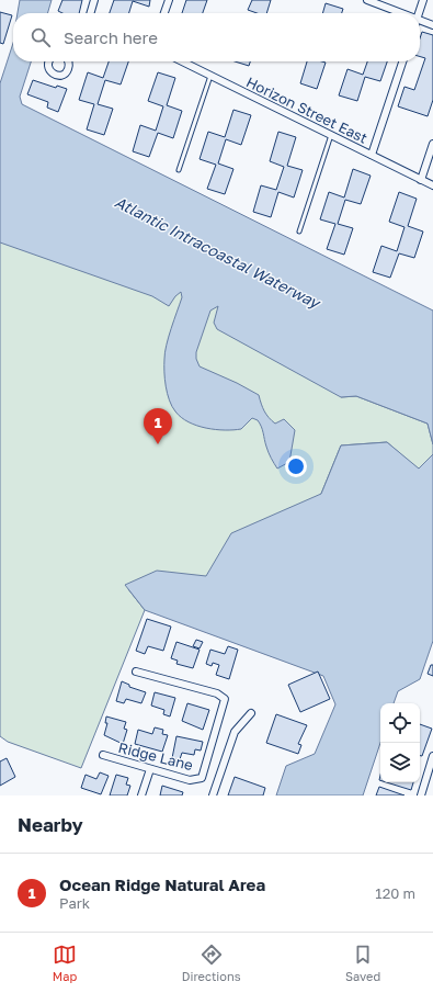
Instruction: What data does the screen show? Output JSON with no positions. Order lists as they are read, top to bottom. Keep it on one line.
{"streets":{"street":["Horizon Street East","Ridge Lane"]},"water":["Atlantic Intracoastal Waterway"],"page":{"search":"Search here","pins":"1","heading":"Nearby","list":[{"mark":"1","name":"Ocean Ridge Natural Area","note":"Park","value":"120 m"}],"nav":["Map","Directions","Saved"]}}
